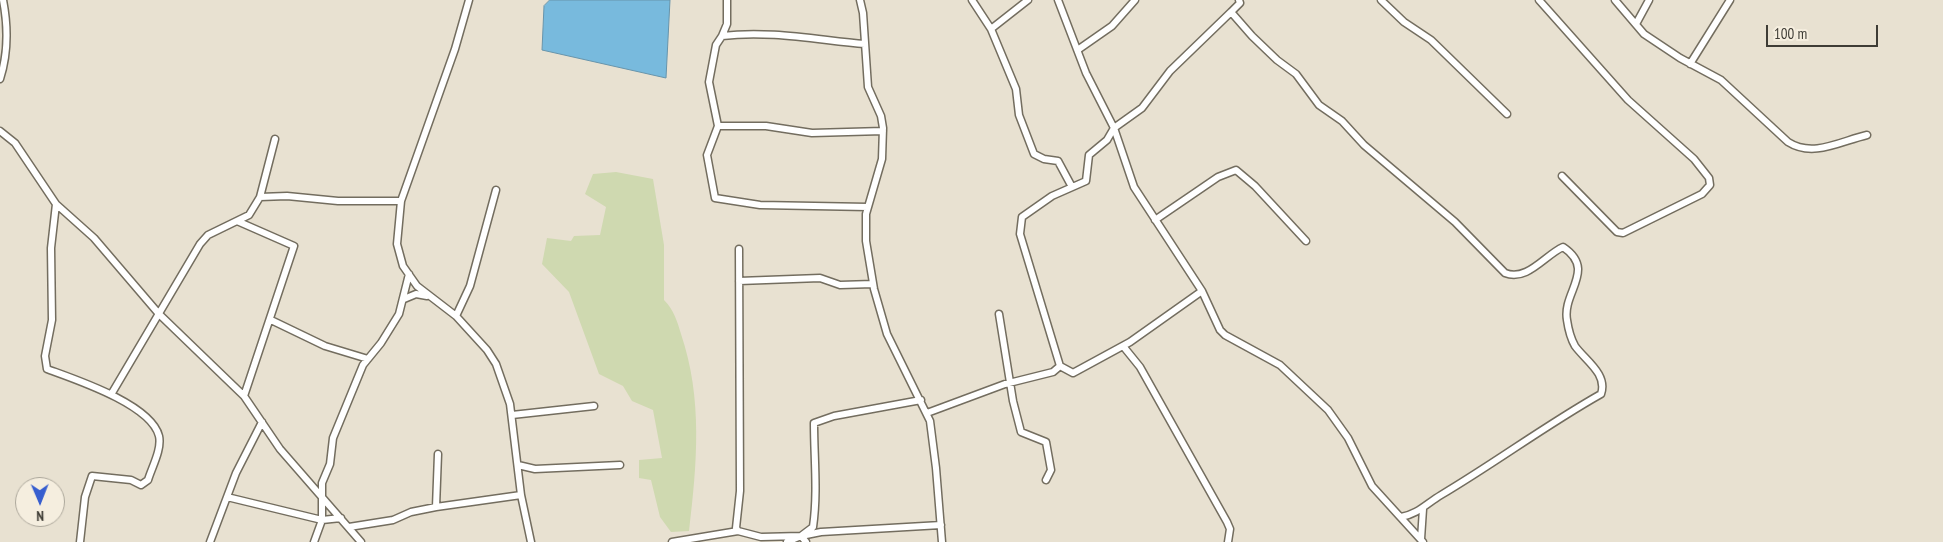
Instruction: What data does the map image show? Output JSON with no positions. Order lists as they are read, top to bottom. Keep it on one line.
{"scale_bar":"100 m","north":"bottom"}
